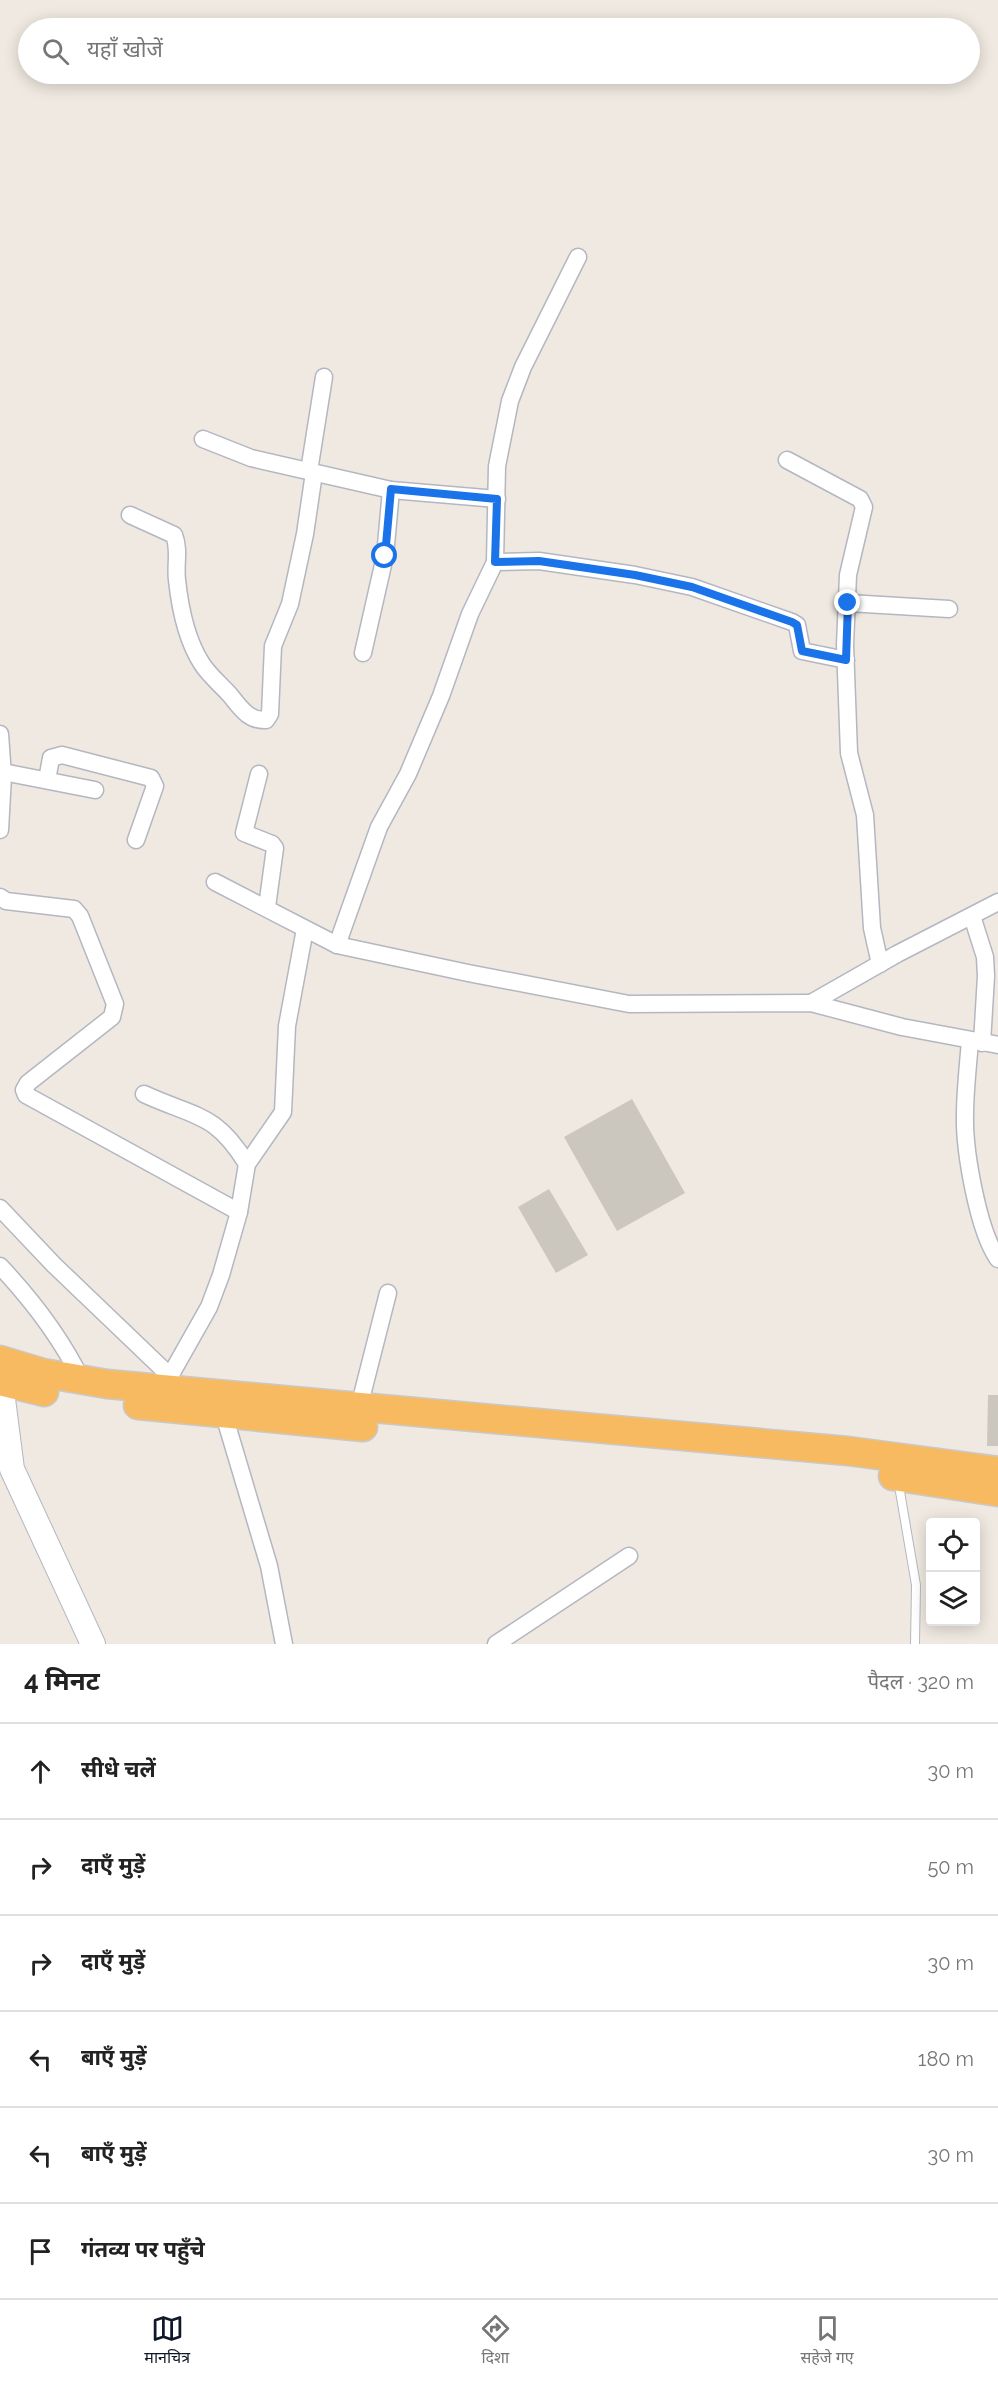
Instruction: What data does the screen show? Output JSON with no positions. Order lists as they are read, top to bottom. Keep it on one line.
{"page":{"search":"यहाँ खोजें","heading":["4 मिनट","पैदल · 320 m"],"list":[["सीधे चलें","30 m"],["दाएँ मुड़ें","50 m"],["दाएँ मुड़ें","30 m"],["बाएँ मुड़ें","180 m"],["बाएँ मुड़ें","30 m"],"गंतव्य पर पहुँचे"],"nav":["मानचित्र","दिशा","सहेजे गए"]}}
